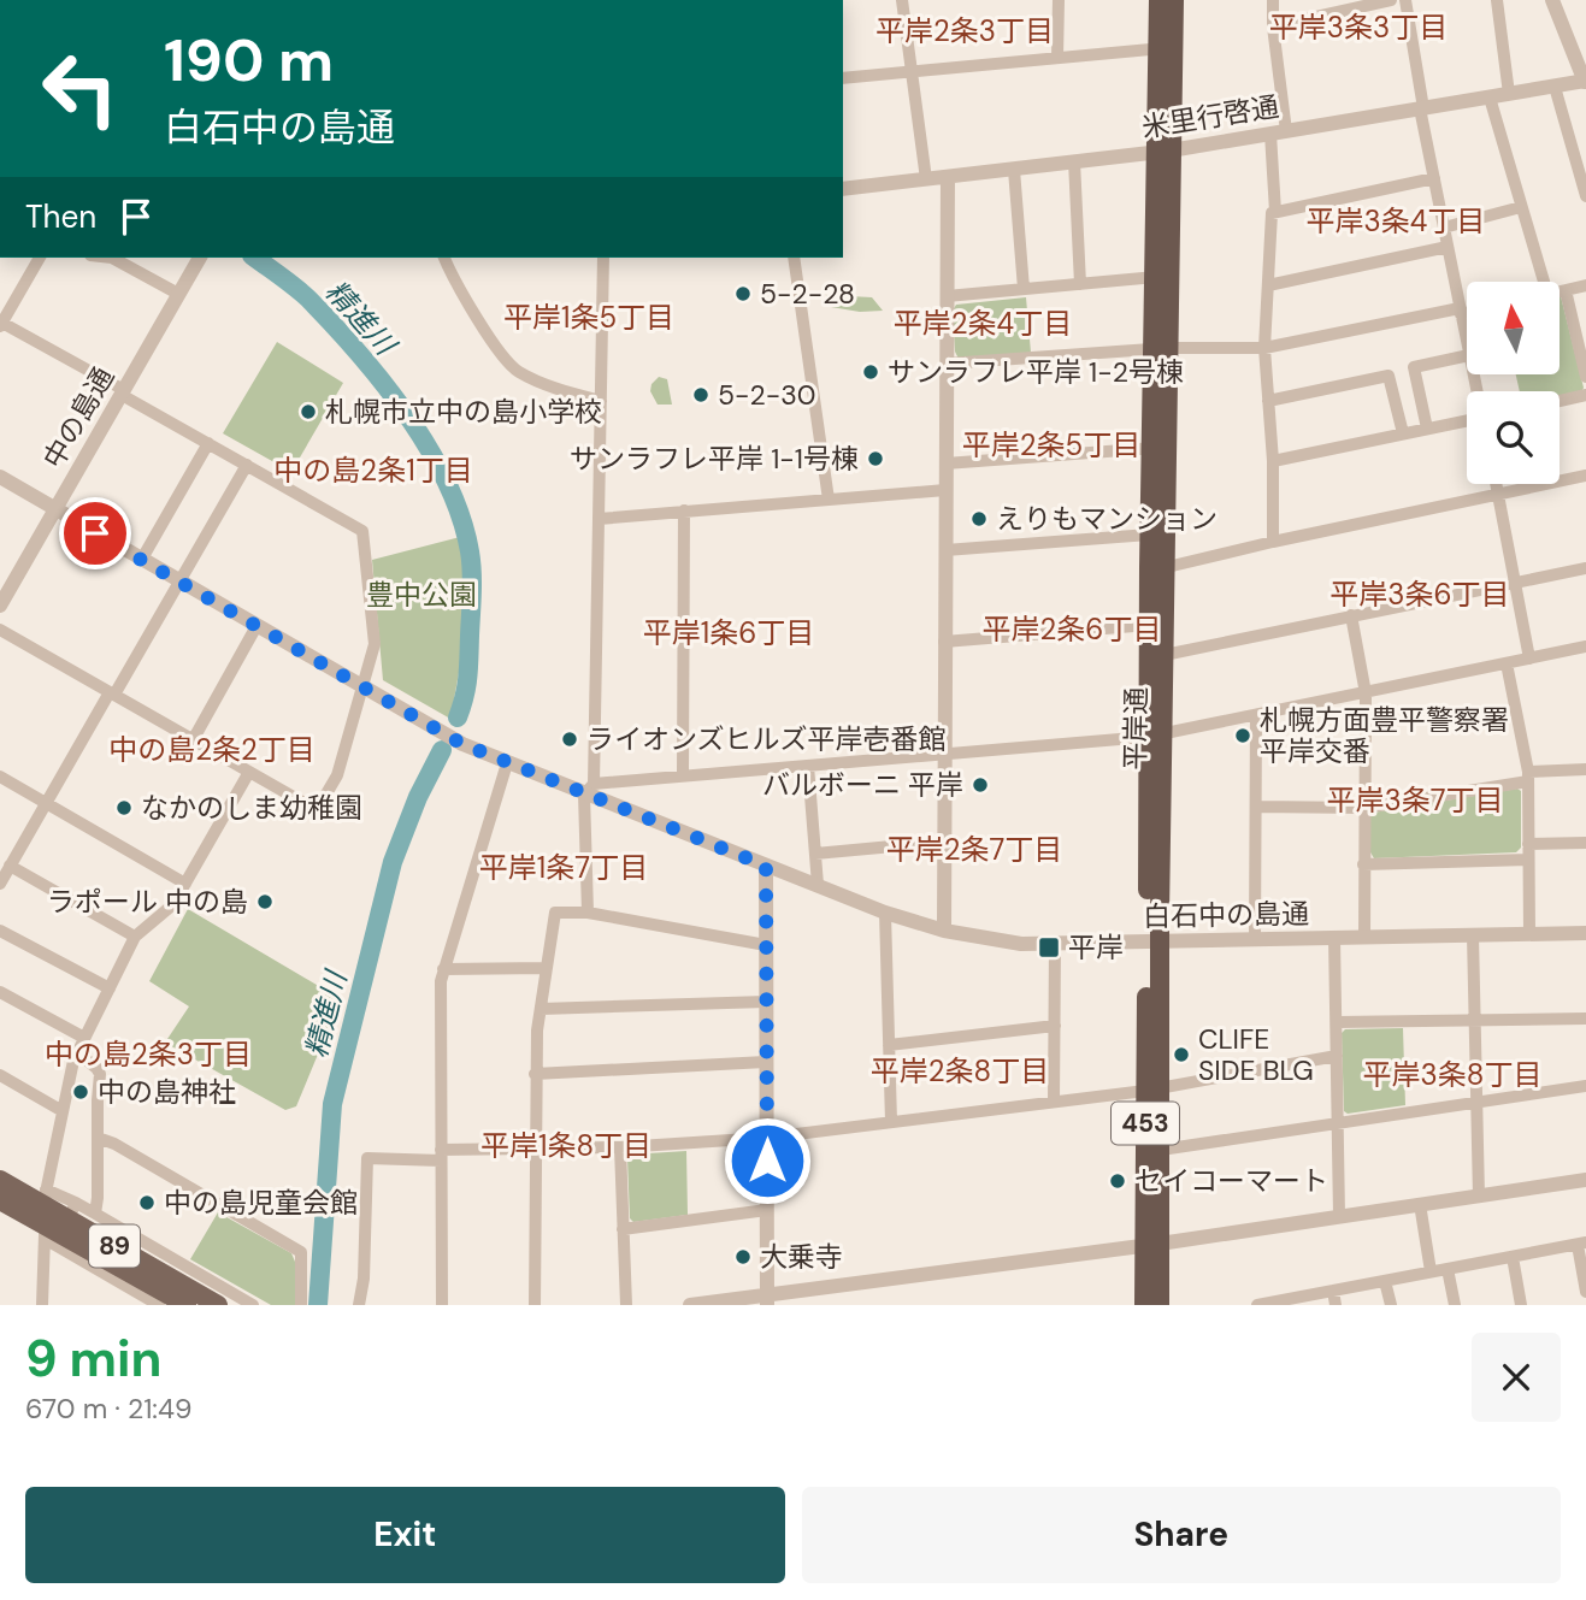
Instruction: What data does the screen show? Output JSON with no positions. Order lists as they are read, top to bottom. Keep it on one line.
{"streets":{"highway":["平岸通","453"],"main road":["89"],"street":["米里行啓通","中の島通","白石中の島通"]},"crossings":[["米里行啓通","平岸通"],["中の島通","白石中の島通"],["平岸通","白石中の島通"]],"districts":["平岸3条3丁目","平岸2条3丁目","平岸3条4丁目","平岸1条5丁目","平岸2条4丁目","平岸2条5丁目","中の島2条1丁目","平岸3条6丁目","平岸2条6丁目","平岸1条6丁目","中の島2条2丁目","平岸3条7丁目","平岸2条7丁目","平岸1条7丁目","中の島2条3丁目","平岸2条8丁目","平岸3条8丁目","平岸1条8丁目"],"water":["精進川"],"parks":["豊中公園"],"places":{"other":["5-2-28","サンラフレ平岸 1-2号棟","5-2-30","札幌市立中の島小学校","サンラフレ平岸 1-1号棟","えりもマンション","札幌方面豊平警察署 平岸交番","ライオンズヒルズ平岸壱番館","バルボーニ 平岸","なかのしま幼稚園","ラポール 中の島","CLIFE SIDE BLG","中の島神社","セイコーマート","中の島児童会館","大乗寺"],"transit":["平岸"]},"north":"top","page":{"turn":["190 m","白石中の島通"],"then":"Then","heading":["9 min","670 m · 21:49"],"buttons":["Exit","Share"]}}
